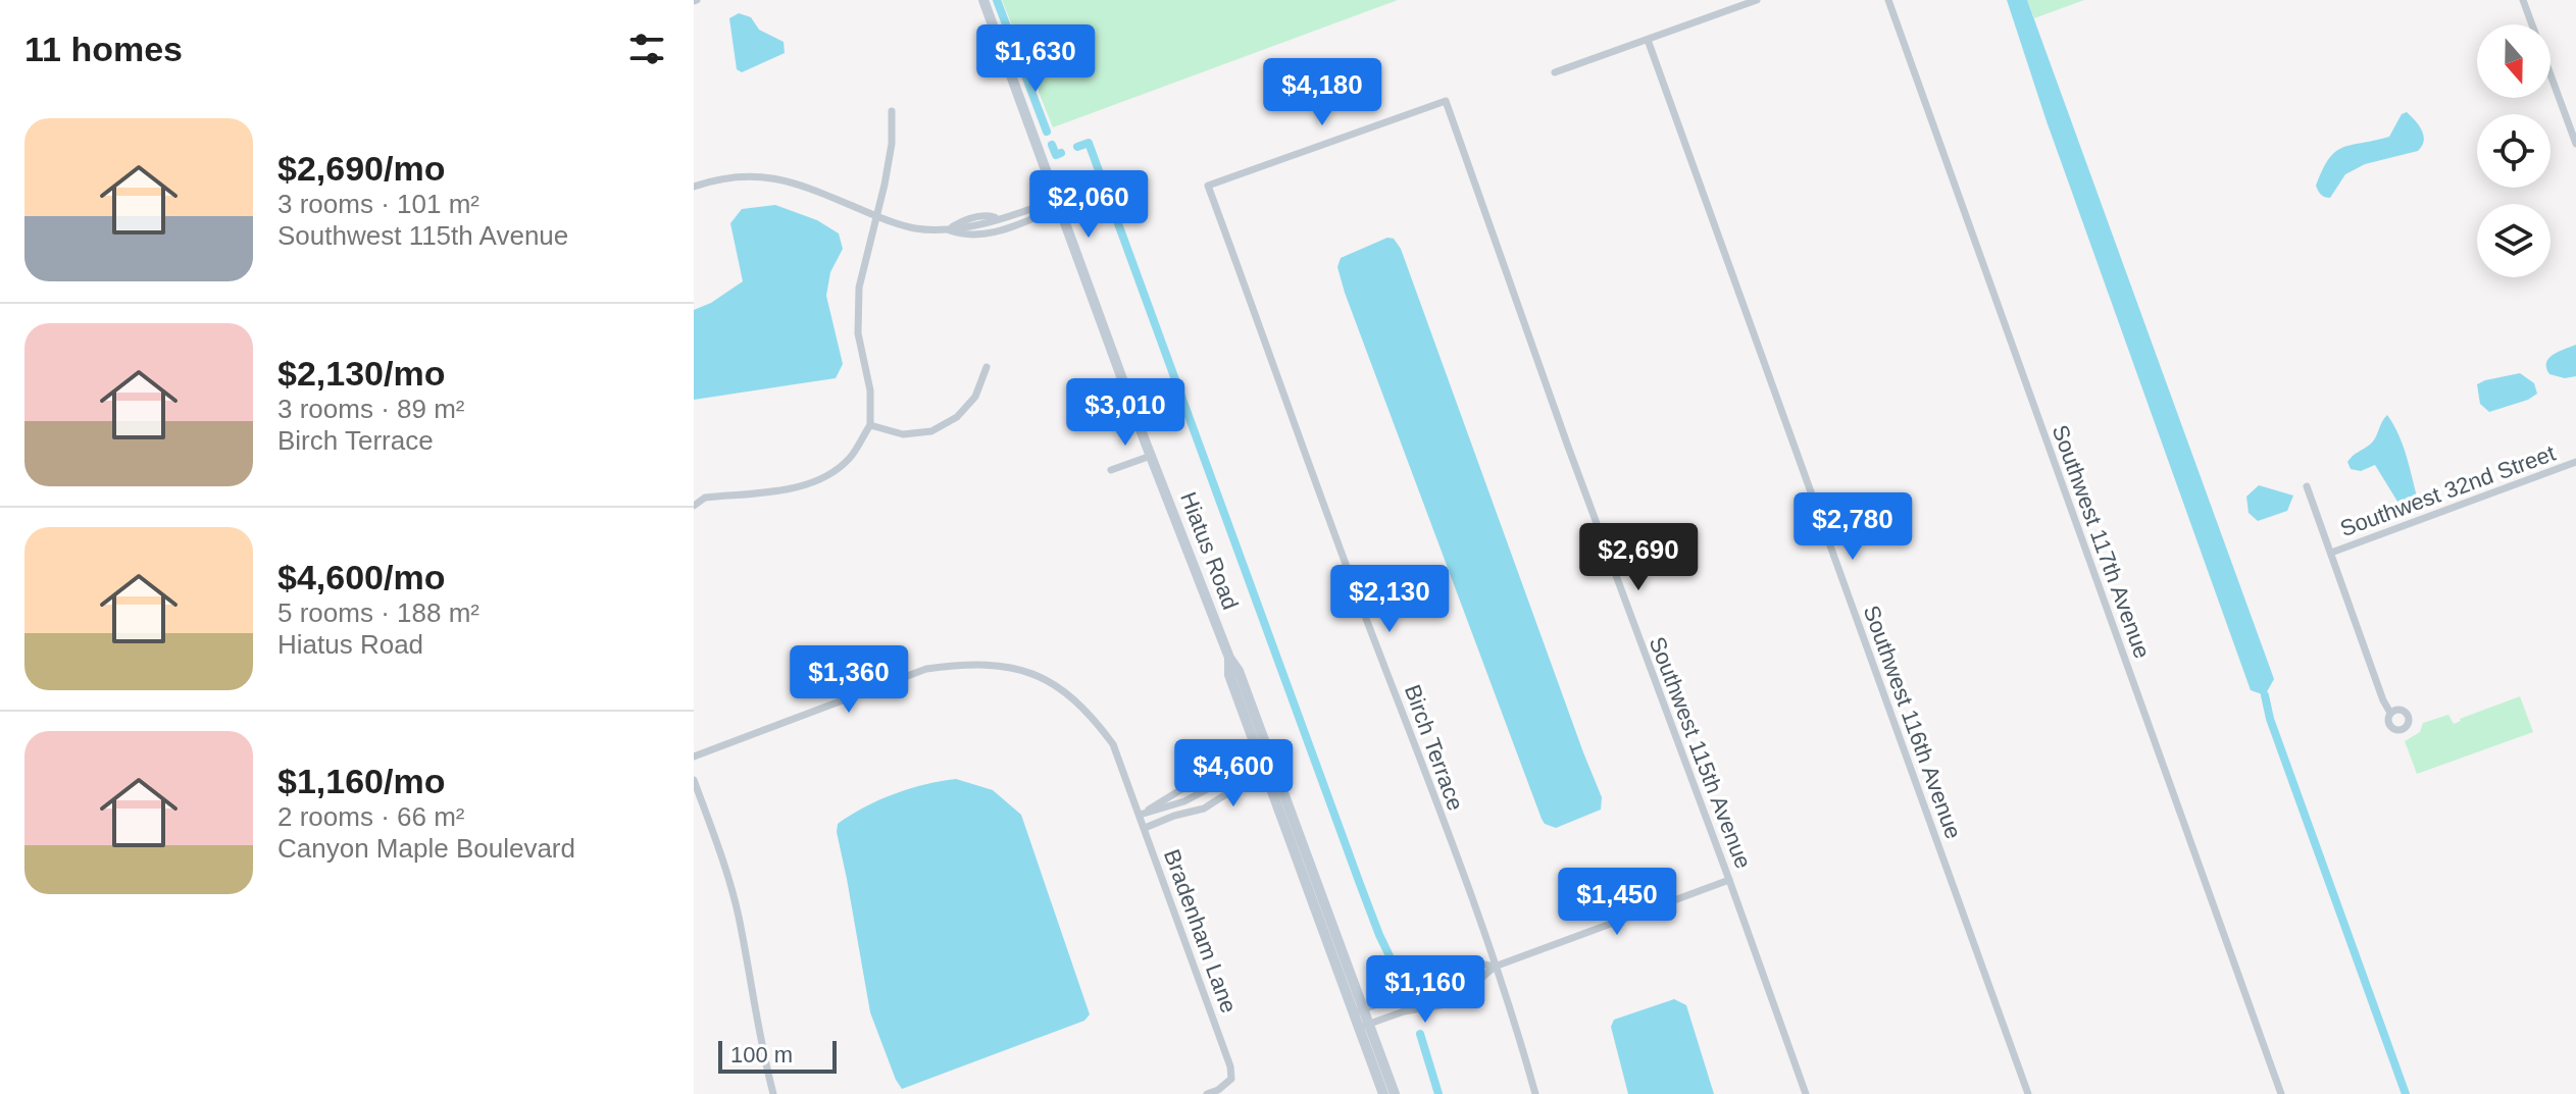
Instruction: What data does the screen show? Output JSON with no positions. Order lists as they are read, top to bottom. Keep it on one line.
{"streets":{"street":["Southwest 32nd Street","Southwest 117th Avenue","Hiatus Road","Southwest 116th Avenue","Birch Terrace","Southwest 115th Avenue","Bradenham Lane"]},"crossings":[["Birch Terrace","Southwest 115th Avenue"]],"scale_bar":"100 m","north":"bottom","page":{"heading":"11 homes","price":["$1,630","$4,180","$2,060","$3,010","$2,780","$2,690","$2,130","$1,360","$4,600","$1,450","$1,160"],"list":[{"name":"$2,690/mo","note":"3 rooms · 101 m² · Southwest 115th Avenue"},{"name":"$2,130/mo","note":"3 rooms · 89 m² · Birch Terrace"},{"name":"$4,600/mo","note":"5 rooms · 188 m² · Hiatus Road"},{"name":"$1,160/mo","note":"2 rooms · 66 m² · Canyon Maple Boulevard"}],"scale":"100 m"}}
